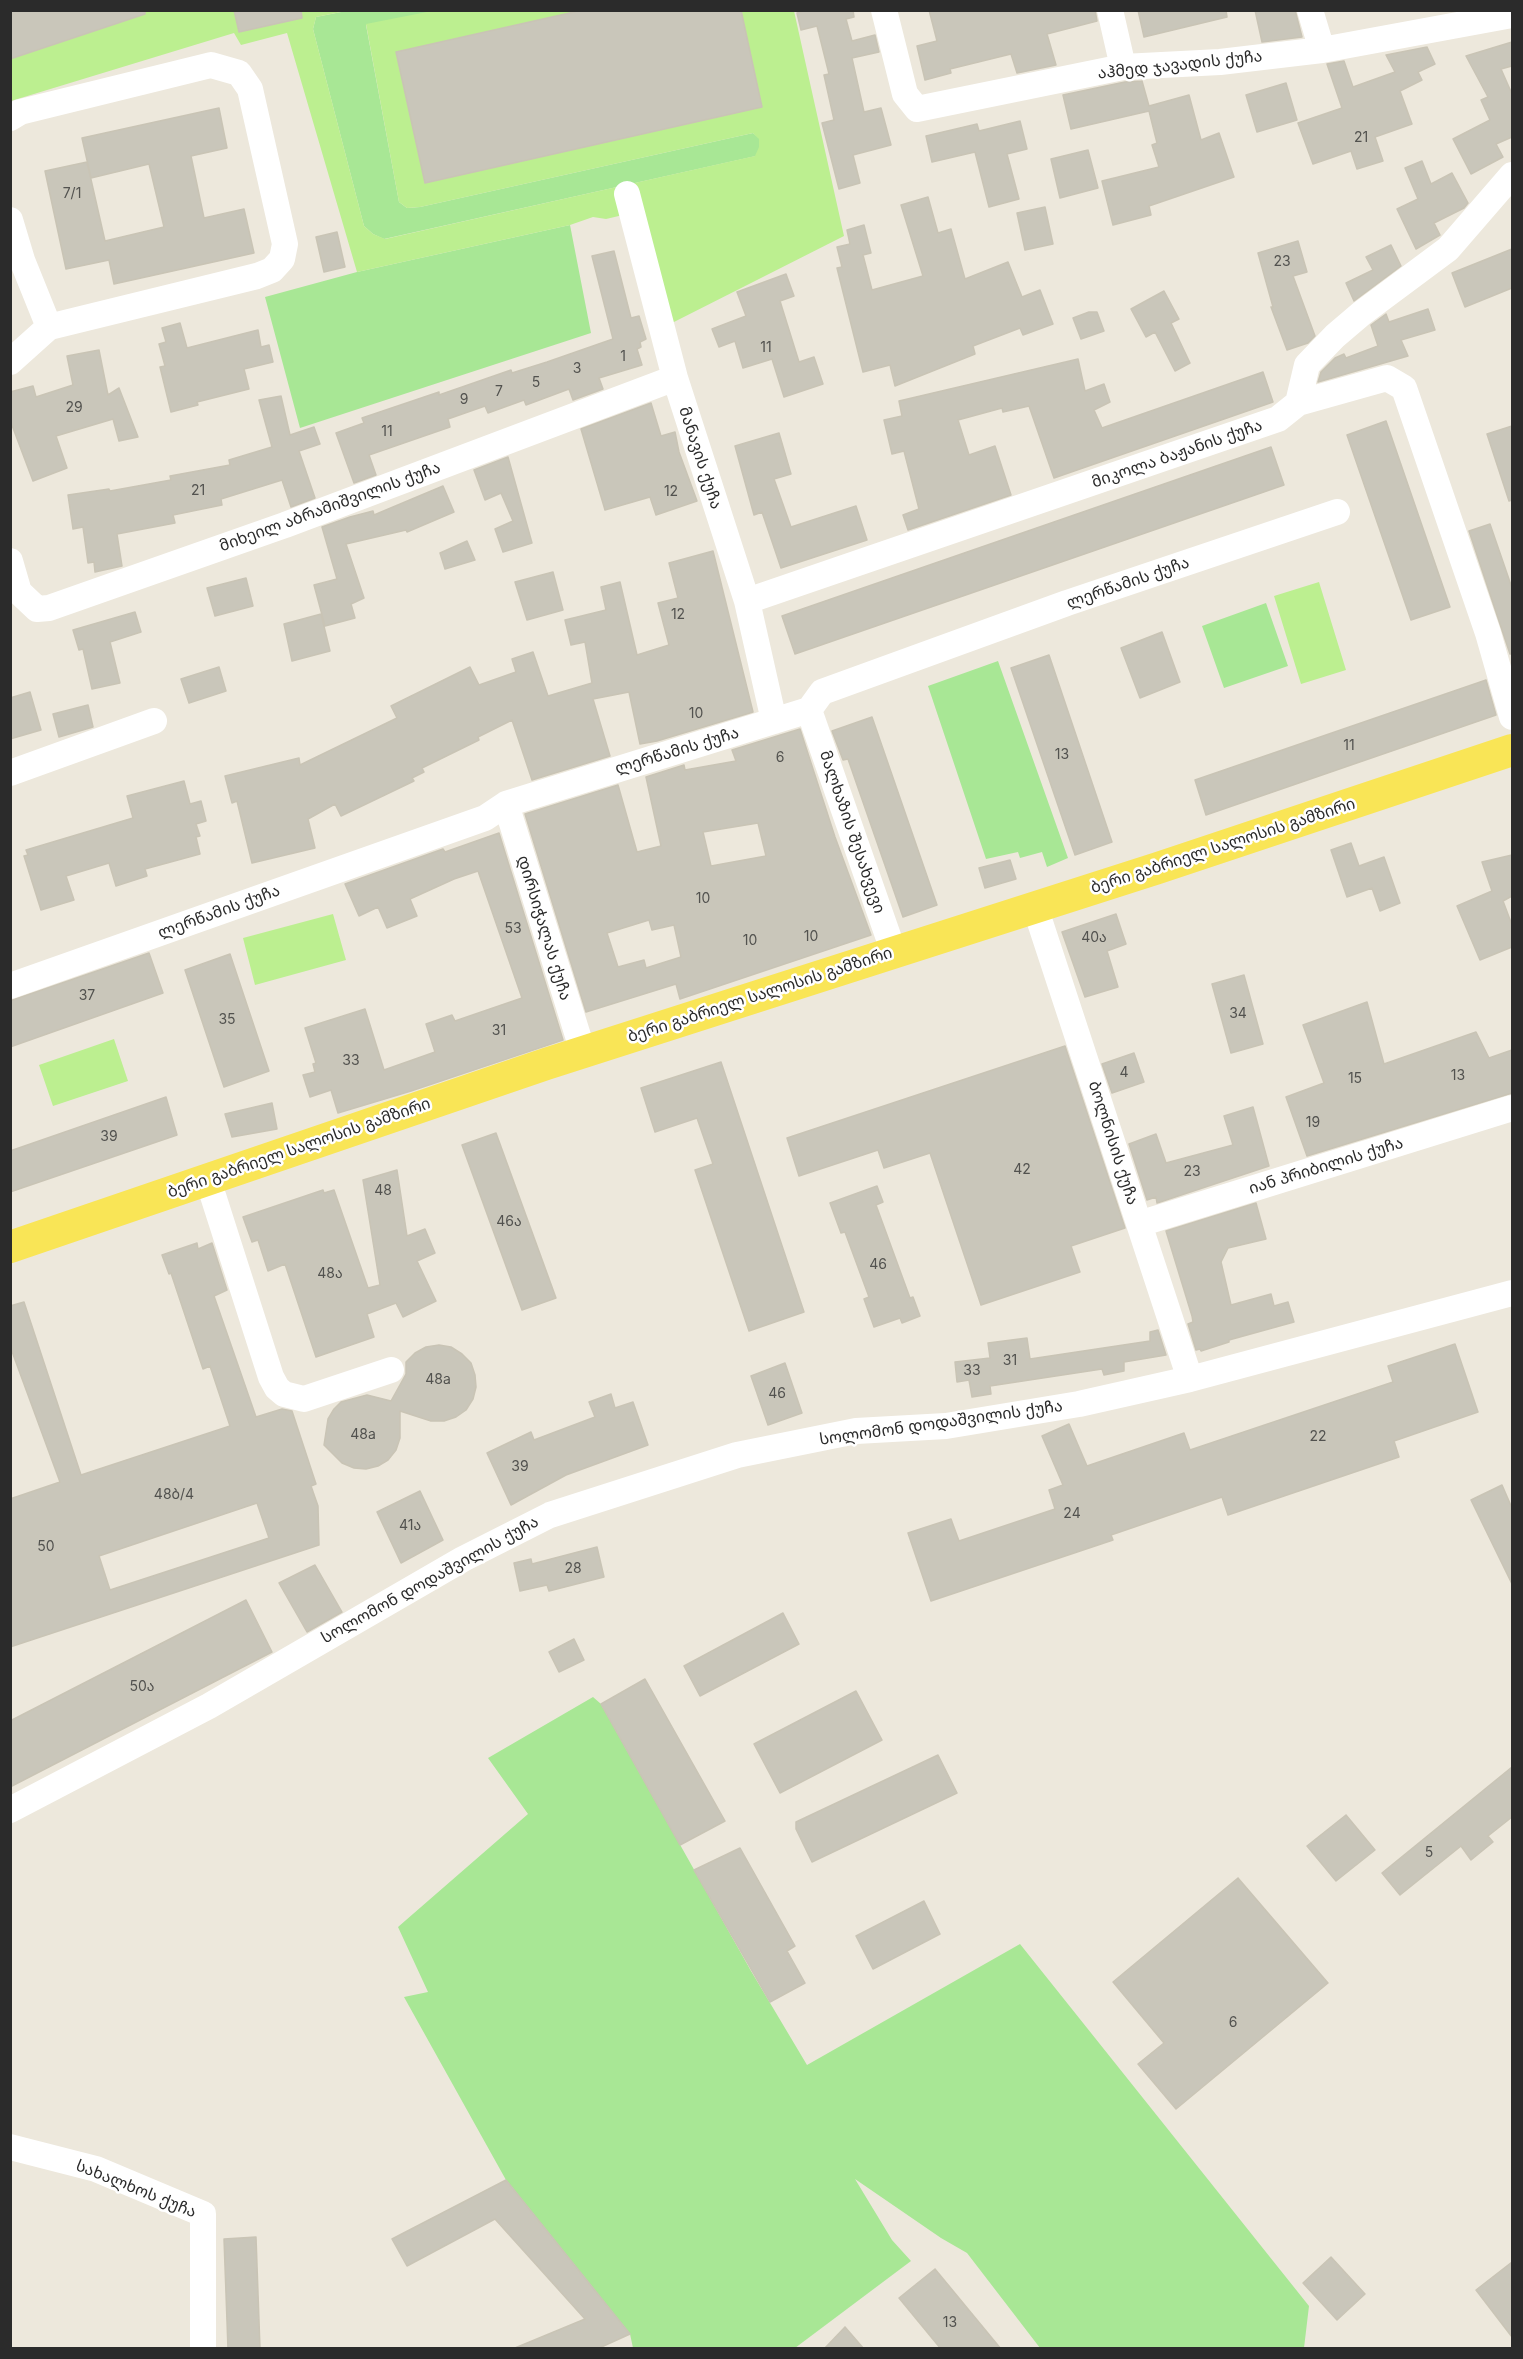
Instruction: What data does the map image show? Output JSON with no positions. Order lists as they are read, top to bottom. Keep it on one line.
{"streets":{"main road":["ბერი გაბრიელ სალოსის გამზირი"],"street":["აჰმედ ჯავადის ქუჩა","მიკოლა ბაჟანის ქუჩა","მანავის ქუჩა","მიხეილ აბრამიშვილის ქუჩა","ლერწამის ქუჩა","მალხაზის შესახვევი","დირსიჭალას ქუჩა","ბოლნისის ქუჩა","იან პრიბილის ქუჩა","სოლომონ დოდაშვილის ქუჩა","სახალხოს ქუჩა"]},"crossings":[["მიკოლა ბაჟანის ქუჩა","მანავის ქუჩა"],["მანავის ქუჩა","მიხეილ აბრამიშვილის ქუჩა"],["მანავის ქუჩა","ლერწამის ქუჩა"],["ლერწამის ქუჩა","მალხაზის შესახვევი"],["ლერწამის ქუჩა","დირსიჭალას ქუჩა"],["მალხაზის შესახვევი","ბერი გაბრიელ სალოსის გამზირი"],["ბერი გაბრიელ სალოსის გამზირი","დირსიჭალას ქუჩა"],["ბერი გაბრიელ სალოსის გამზირი","ბოლნისის ქუჩა"],["ბოლნისის ქუჩა","იან პრიბილის ქუჩა"],["ბოლნისის ქუჩა","სოლომონ დოდაშვილის ქუჩა"]],"house_numbers":["21","7/1","23","11","1","3","5","7","9","29","11","21","12","12","10","11","13","6","10","53","10","40ა","10","37","34","35","31","33","4","13","15","19","39","42","23","48","46ა","46","48ა","31","33","48a","46","48a","22","39","48ბ/4","24","41ა","50","28","50ა","5","6","13"]}
